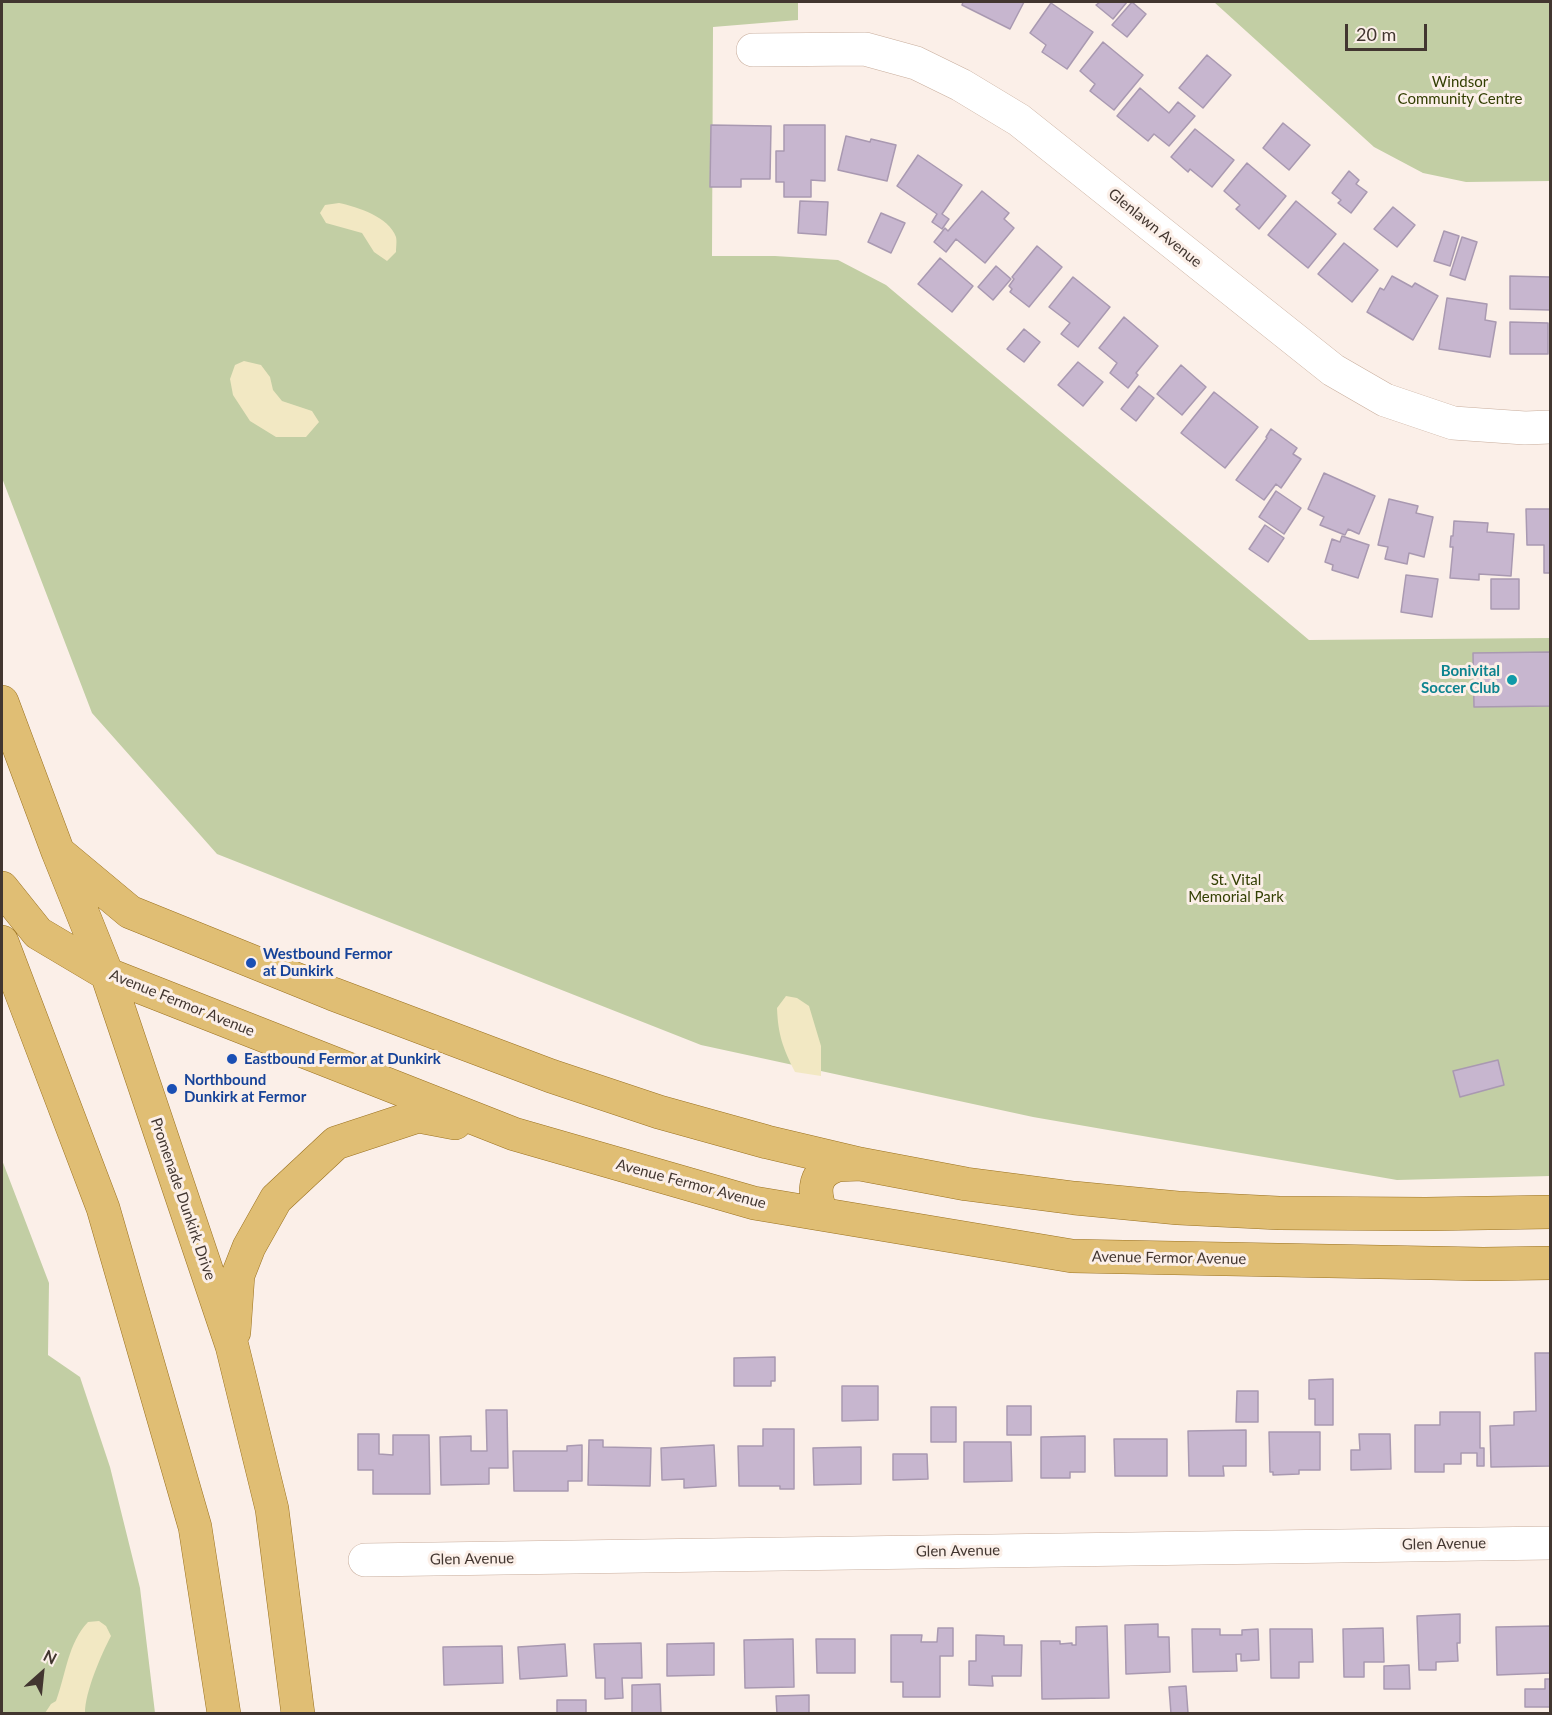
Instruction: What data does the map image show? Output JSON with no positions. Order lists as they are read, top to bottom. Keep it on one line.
{"streets":{"main road":["Avenue Fermor Avenue","Promenade Dunkirk Drive"],"street":["Glenlawn Avenue","Glen Avenue"]},"crossings":[["Avenue Fermor Avenue","Promenade Dunkirk Drive"]],"parks":["Windsor Community Centre","St. Vital Memorial Park"],"places":["Bonivital Soccer Club","Westbound Fermor at Dunkirk","Eastbound Fermor at Dunkirk","Northbound Dunkirk at Fermor"],"scale_bar":"20 m","north":"top right"}
